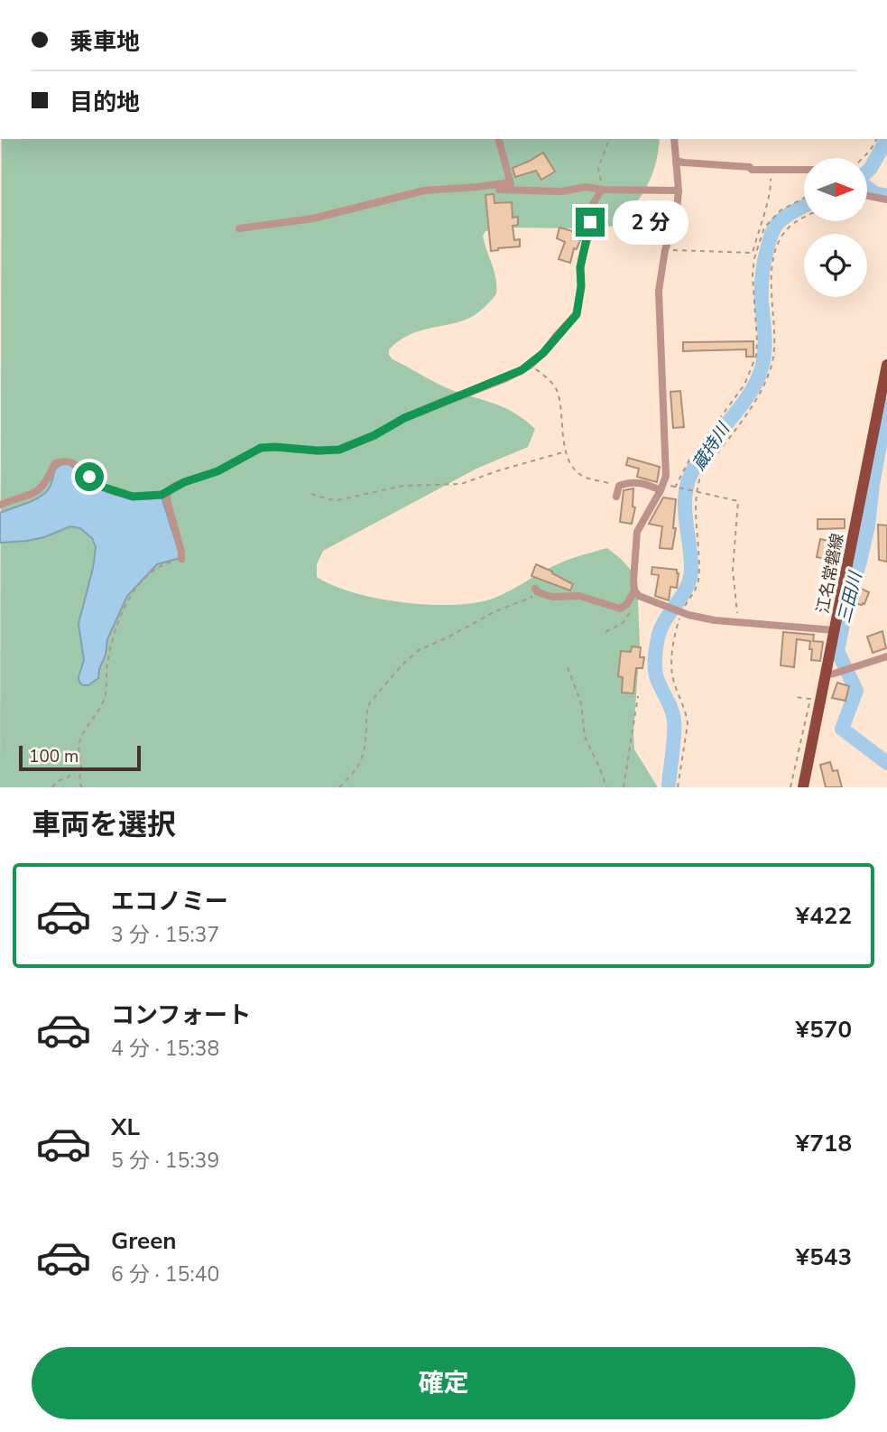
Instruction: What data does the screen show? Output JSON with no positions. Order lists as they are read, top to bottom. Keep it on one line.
{"streets":{"main road":["江名常磐線"]},"water":["蔵持川","三田川"],"scale_bar":"100 m","north":"right","page":{"banner":["乗車地","目的地"],"bubble":"2 分","scale":"100 m","heading":"車両を選択","list":[{"name":"エコノミー","note":"3 分 · 15:37","value":"¥422"},{"name":"コンフォート","note":"4 分 · 15:38","value":"¥570"},{"name":"XL","note":"5 分 · 15:39","value":"¥718"},{"name":"Green","note":"6 分 · 15:40","value":"¥543"}],"buttons":"確定"}}
